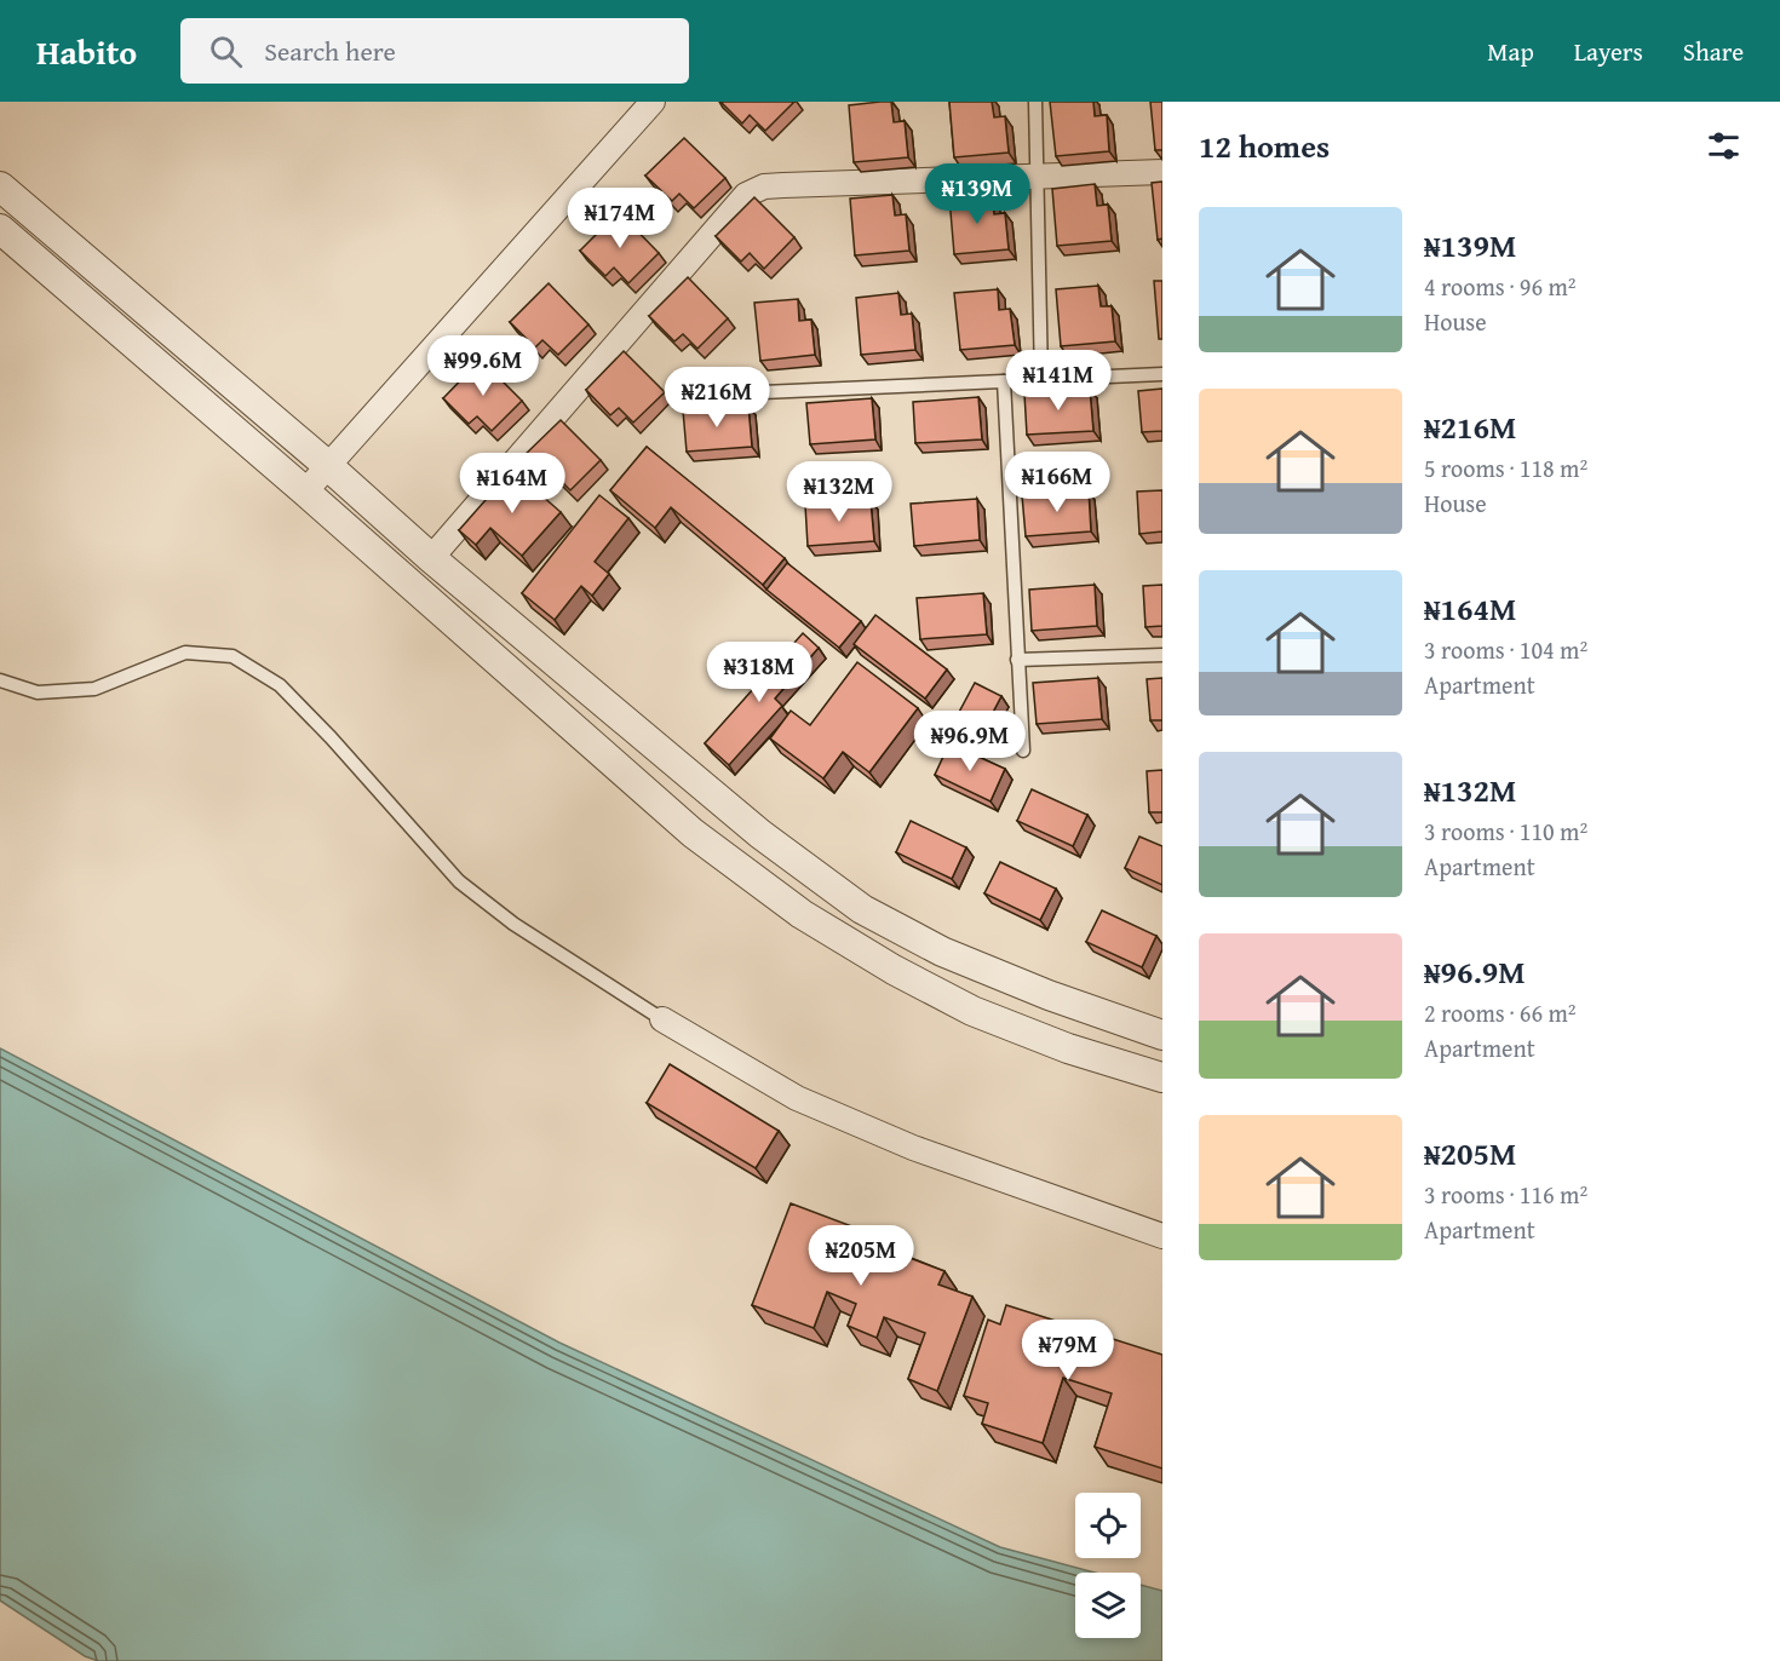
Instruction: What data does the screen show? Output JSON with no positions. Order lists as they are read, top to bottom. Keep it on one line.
{"page":{"header":"Habito","search":"Search here","nav":["Map","Layers","Share"],"heading":"12 homes","price":["₦139M","₦174M","₦99.6M","₦141M","₦216M","₦166M","₦164M","₦132M","₦318M","₦96.9M","₦205M","₦79M"],"list":[{"name":"₦139M","note":"4 rooms · 96 m² · House"},{"name":"₦216M","note":"5 rooms · 118 m² · House"},{"name":"₦164M","note":"3 rooms · 104 m² · Apartment"},{"name":"₦132M","note":"3 rooms · 110 m² · Apartment"},{"name":"₦96.9M","note":"2 rooms · 66 m² · Apartment"},{"name":"₦205M","note":"3 rooms · 116 m² · Apartment"}]}}
